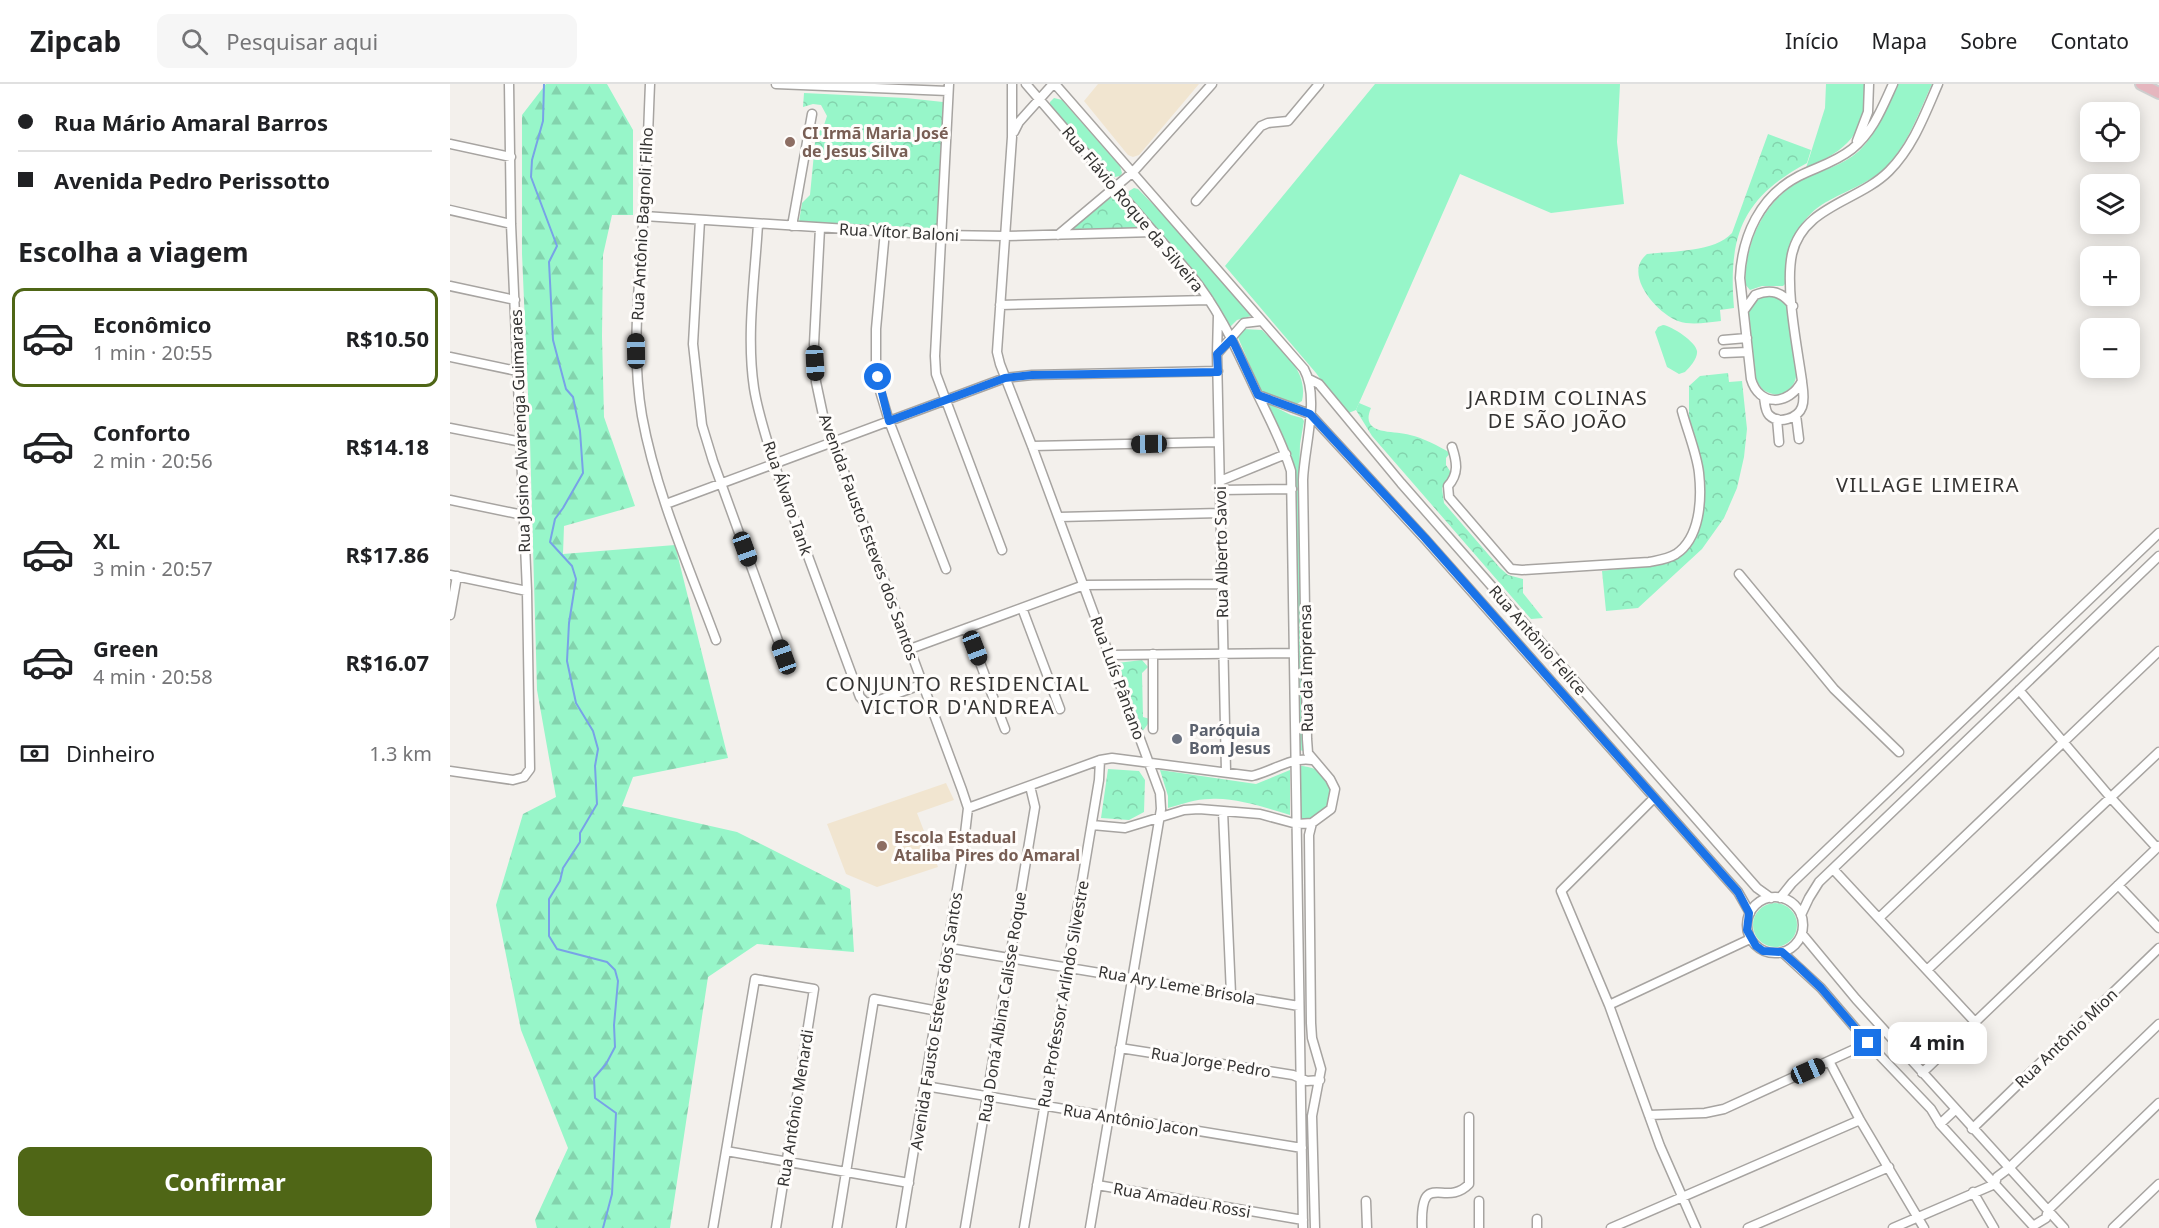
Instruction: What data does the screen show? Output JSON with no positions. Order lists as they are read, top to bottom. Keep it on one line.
{"streets":{"street":["Rua Flávio Roque da Silveira","Rua Antônio Bagnoli Filho","Rua Vítor Baloni","Rua Josino Alvarenga Guimaraes","Rua Álvaro Tank","Avenida Fausto Esteves dos Santos","Rua Alberto Savoi","Rua Antônio Felice","Rua da Imprensa","Rua Luís Pântano","Rua Ary Leme Brisola","Rua Professor Arlíndo Silvestre","Rua Doná Albina Calisse Roque","Rua Antônio Mion","Rua Jorge Pedro","Rua Antônio Menardi","Rua Antônio Jacon","Rua Amadeu Rossi"]},"crossings":[["Rua Flávio Roque da Silveira","Rua Vítor Baloni"],["Rua Flávio Roque da Silveira","Rua Alberto Savoi"],["Rua Flávio Roque da Silveira","Rua da Imprensa"],["Rua Flávio Roque da Silveira","Rua Luís Pântano"],["Rua Antônio Bagnoli Filho","Rua Vítor Baloni"],["Rua Vítor Baloni","Rua Álvaro Tank"],["Rua Vítor Baloni","Avenida Fausto Esteves dos Santos"],["Rua Vítor Baloni","Rua Luís Pântano"],["Rua Álvaro Tank","Avenida Fausto Esteves dos Santos"],["Avenida Fausto Esteves dos Santos","Rua Ary Leme Brisola"],["Avenida Fausto Esteves dos Santos","Rua Antônio Jacon"],["Rua Antônio Felice","Rua da Imprensa"],["Rua da Imprensa","Rua Ary Leme Brisola"],["Rua da Imprensa","Rua Jorge Pedro"],["Rua da Imprensa","Rua Antônio Jacon"],["Rua da Imprensa","Rua Amadeu Rossi"],["Rua Luís Pântano","Rua Ary Leme Brisola"],["Rua Luís Pântano","Rua Jorge Pedro"],["Rua Luís Pântano","Rua Antônio Jacon"],["Rua Luís Pântano","Rua Amadeu Rossi"],["Rua Ary Leme Brisola","Rua Professor Arlíndo Silvestre"],["Rua Ary Leme Brisola","Rua Doná Albina Calisse Roque"],["Rua Professor Arlíndo Silvestre","Rua Antônio Jacon"],["Rua Doná Albina Calisse Roque","Rua Antônio Jacon"]],"districts":["JARDIM COLINAS DE SÃO JOÃO","VILLAGE LIMEIRA","CONJUNTO RESIDENCIAL VICTOR D'ANDREA"],"places":["CI Irmã Maria José de Jesus Silva","Paróquia Bom Jesus","Escola Estadual Ataliba Pires do Amaral"],"page":{"header":"Zipcab","search":"Pesquisar aqui","nav":["Início","Mapa","Sobre","Contato"],"banner":["Rua Mário Amaral Barros","Avenida Pedro Perissotto"],"map_buttons":["+","−"],"heading":"Escolha a viagem","list":[{"name":"Econômico","note":"1 min · 20:55","value":"R$10.50"},{"name":"Conforto","note":"2 min · 20:56","value":"R$14.18"},{"name":"XL","note":"3 min · 20:57","value":"R$17.86"},{"name":"Green","note":"4 min · 20:58","value":"R$16.07"}],"pay":["Dinheiro","1.3 km"],"bubble":"4 min","buttons":"Confirmar"}}
